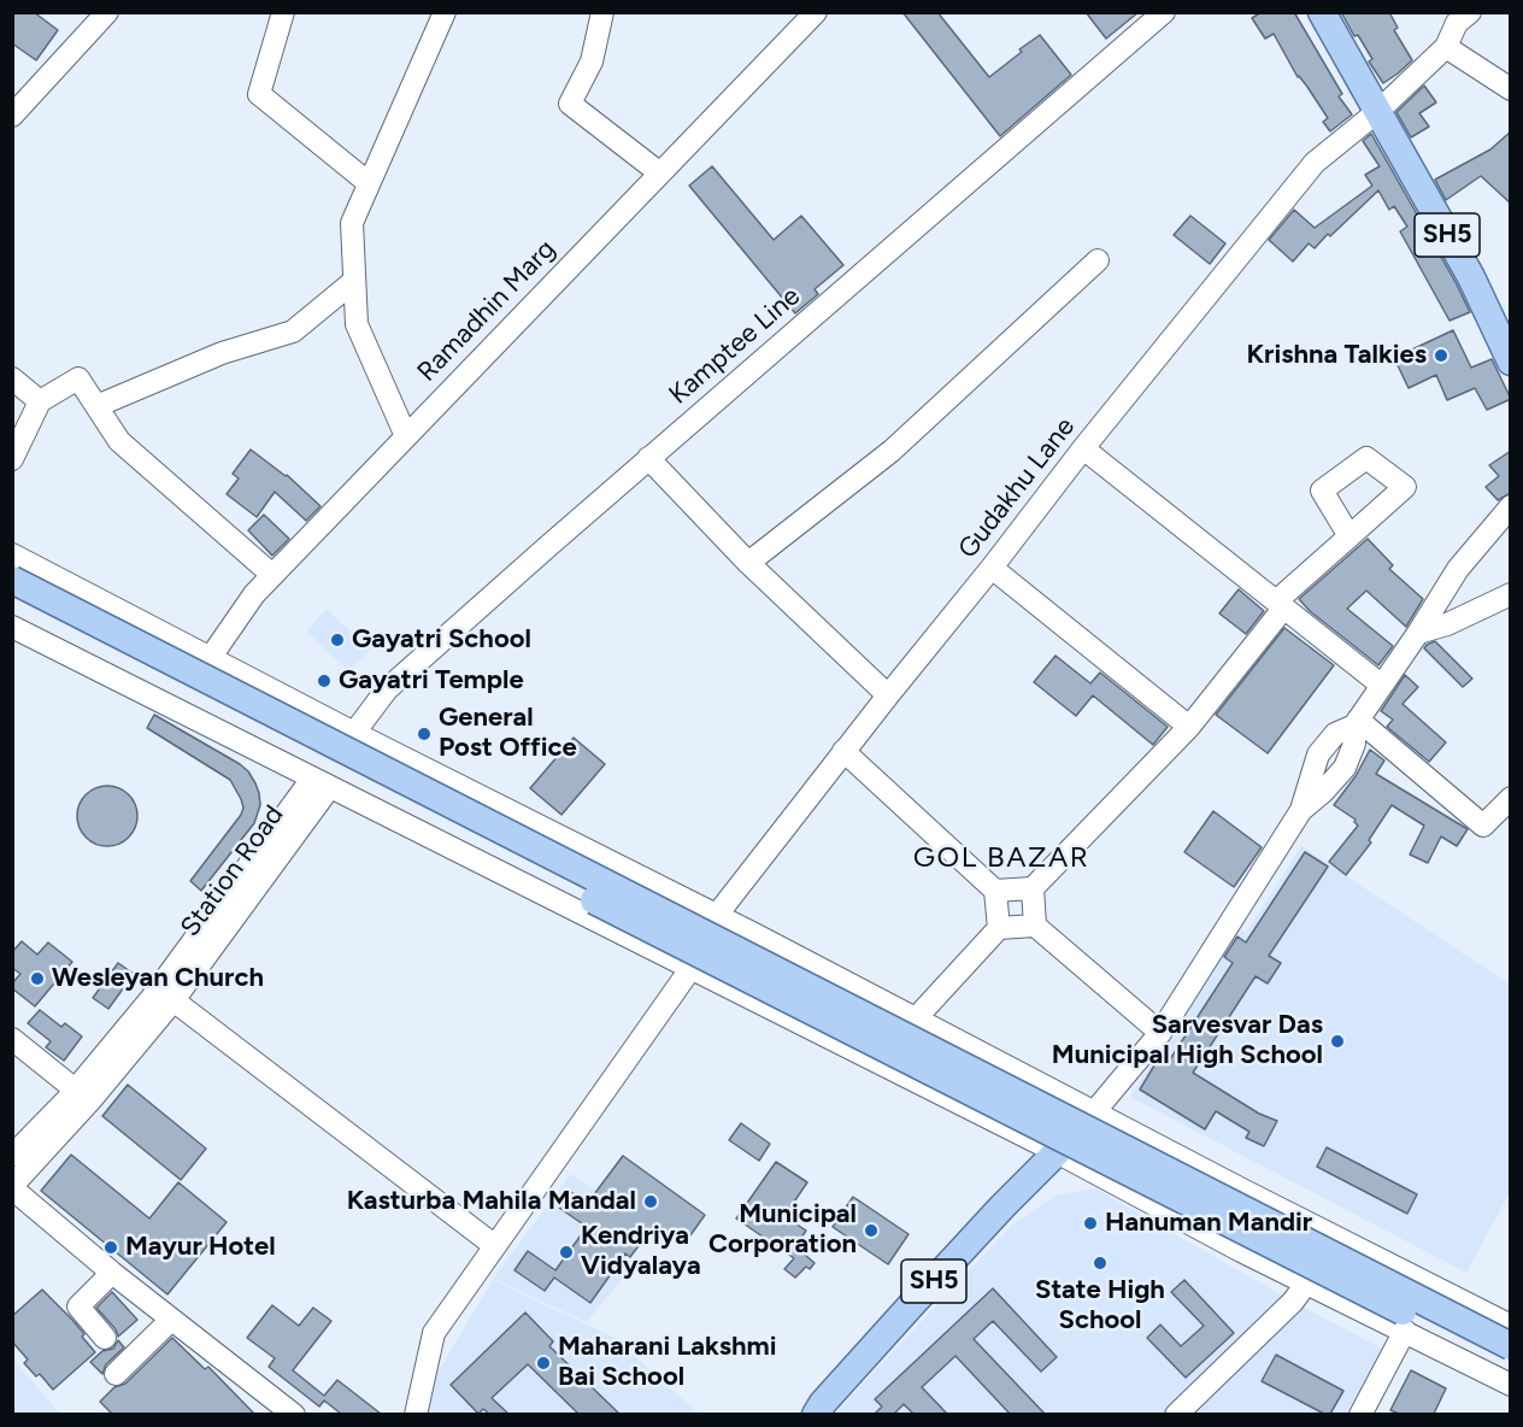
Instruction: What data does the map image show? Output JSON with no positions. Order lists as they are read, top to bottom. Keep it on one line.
{"streets":{"main road":["SH5"],"street":["Ramadhin Marg","Kamptee Line","Gudakhu Lane","Station Road"]},"crossings":[["SH5","Gudakhu Lane"]],"districts":["GOL BAZAR"],"places":["Krishna Talkies","Gayatri School","Gayatri Temple","General Post Office","Wesleyan Church","Sarvesvar Das Municipal High School","Kasturba Mahila Mandal","Hanuman Mandir","Municipal Corporation","Mayur Hotel","Kendriya Vidyalaya","State High School","Maharani Lakshmi Bai School"]}
